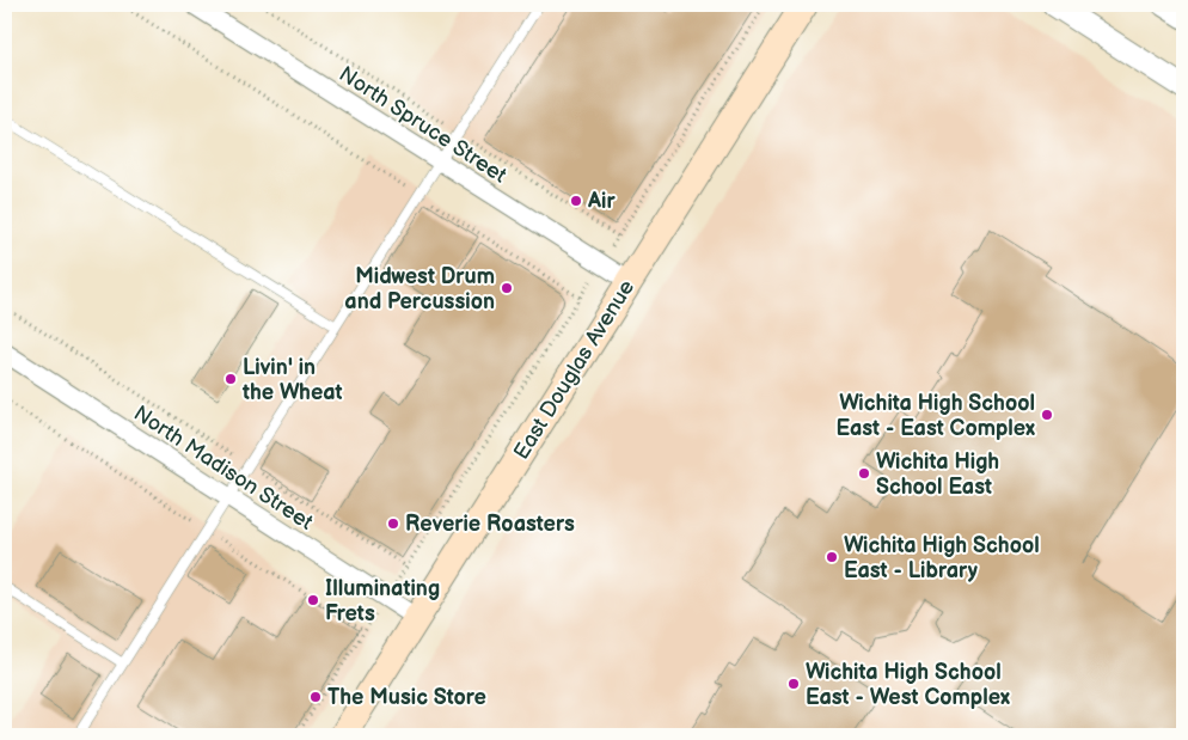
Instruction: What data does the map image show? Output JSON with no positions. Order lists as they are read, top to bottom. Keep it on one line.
{"streets":{"main road":["East Douglas Avenue"],"street":["North Spruce Street","North Madison Street"]},"crossings":[["North Spruce Street","East Douglas Avenue"],["East Douglas Avenue","North Madison Street"]],"places":["Air","Midwest Drum and Percussion","Livin' in the Wheat","Wichita High School East - East Complex","Wichita High School East","Reverie Roasters","Wichita High School East - Library","Illuminating Frets","Wichita High School East - West Complex","The Music Store"]}
